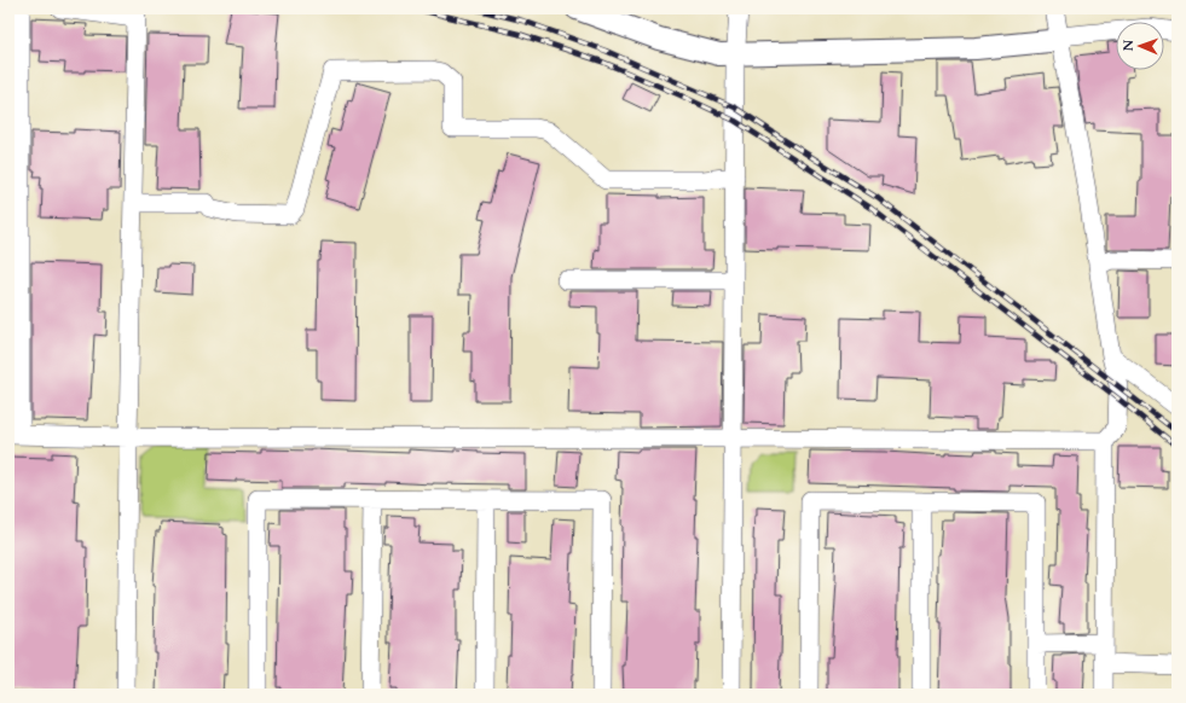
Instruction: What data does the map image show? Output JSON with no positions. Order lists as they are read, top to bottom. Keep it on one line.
{"north":"left"}
